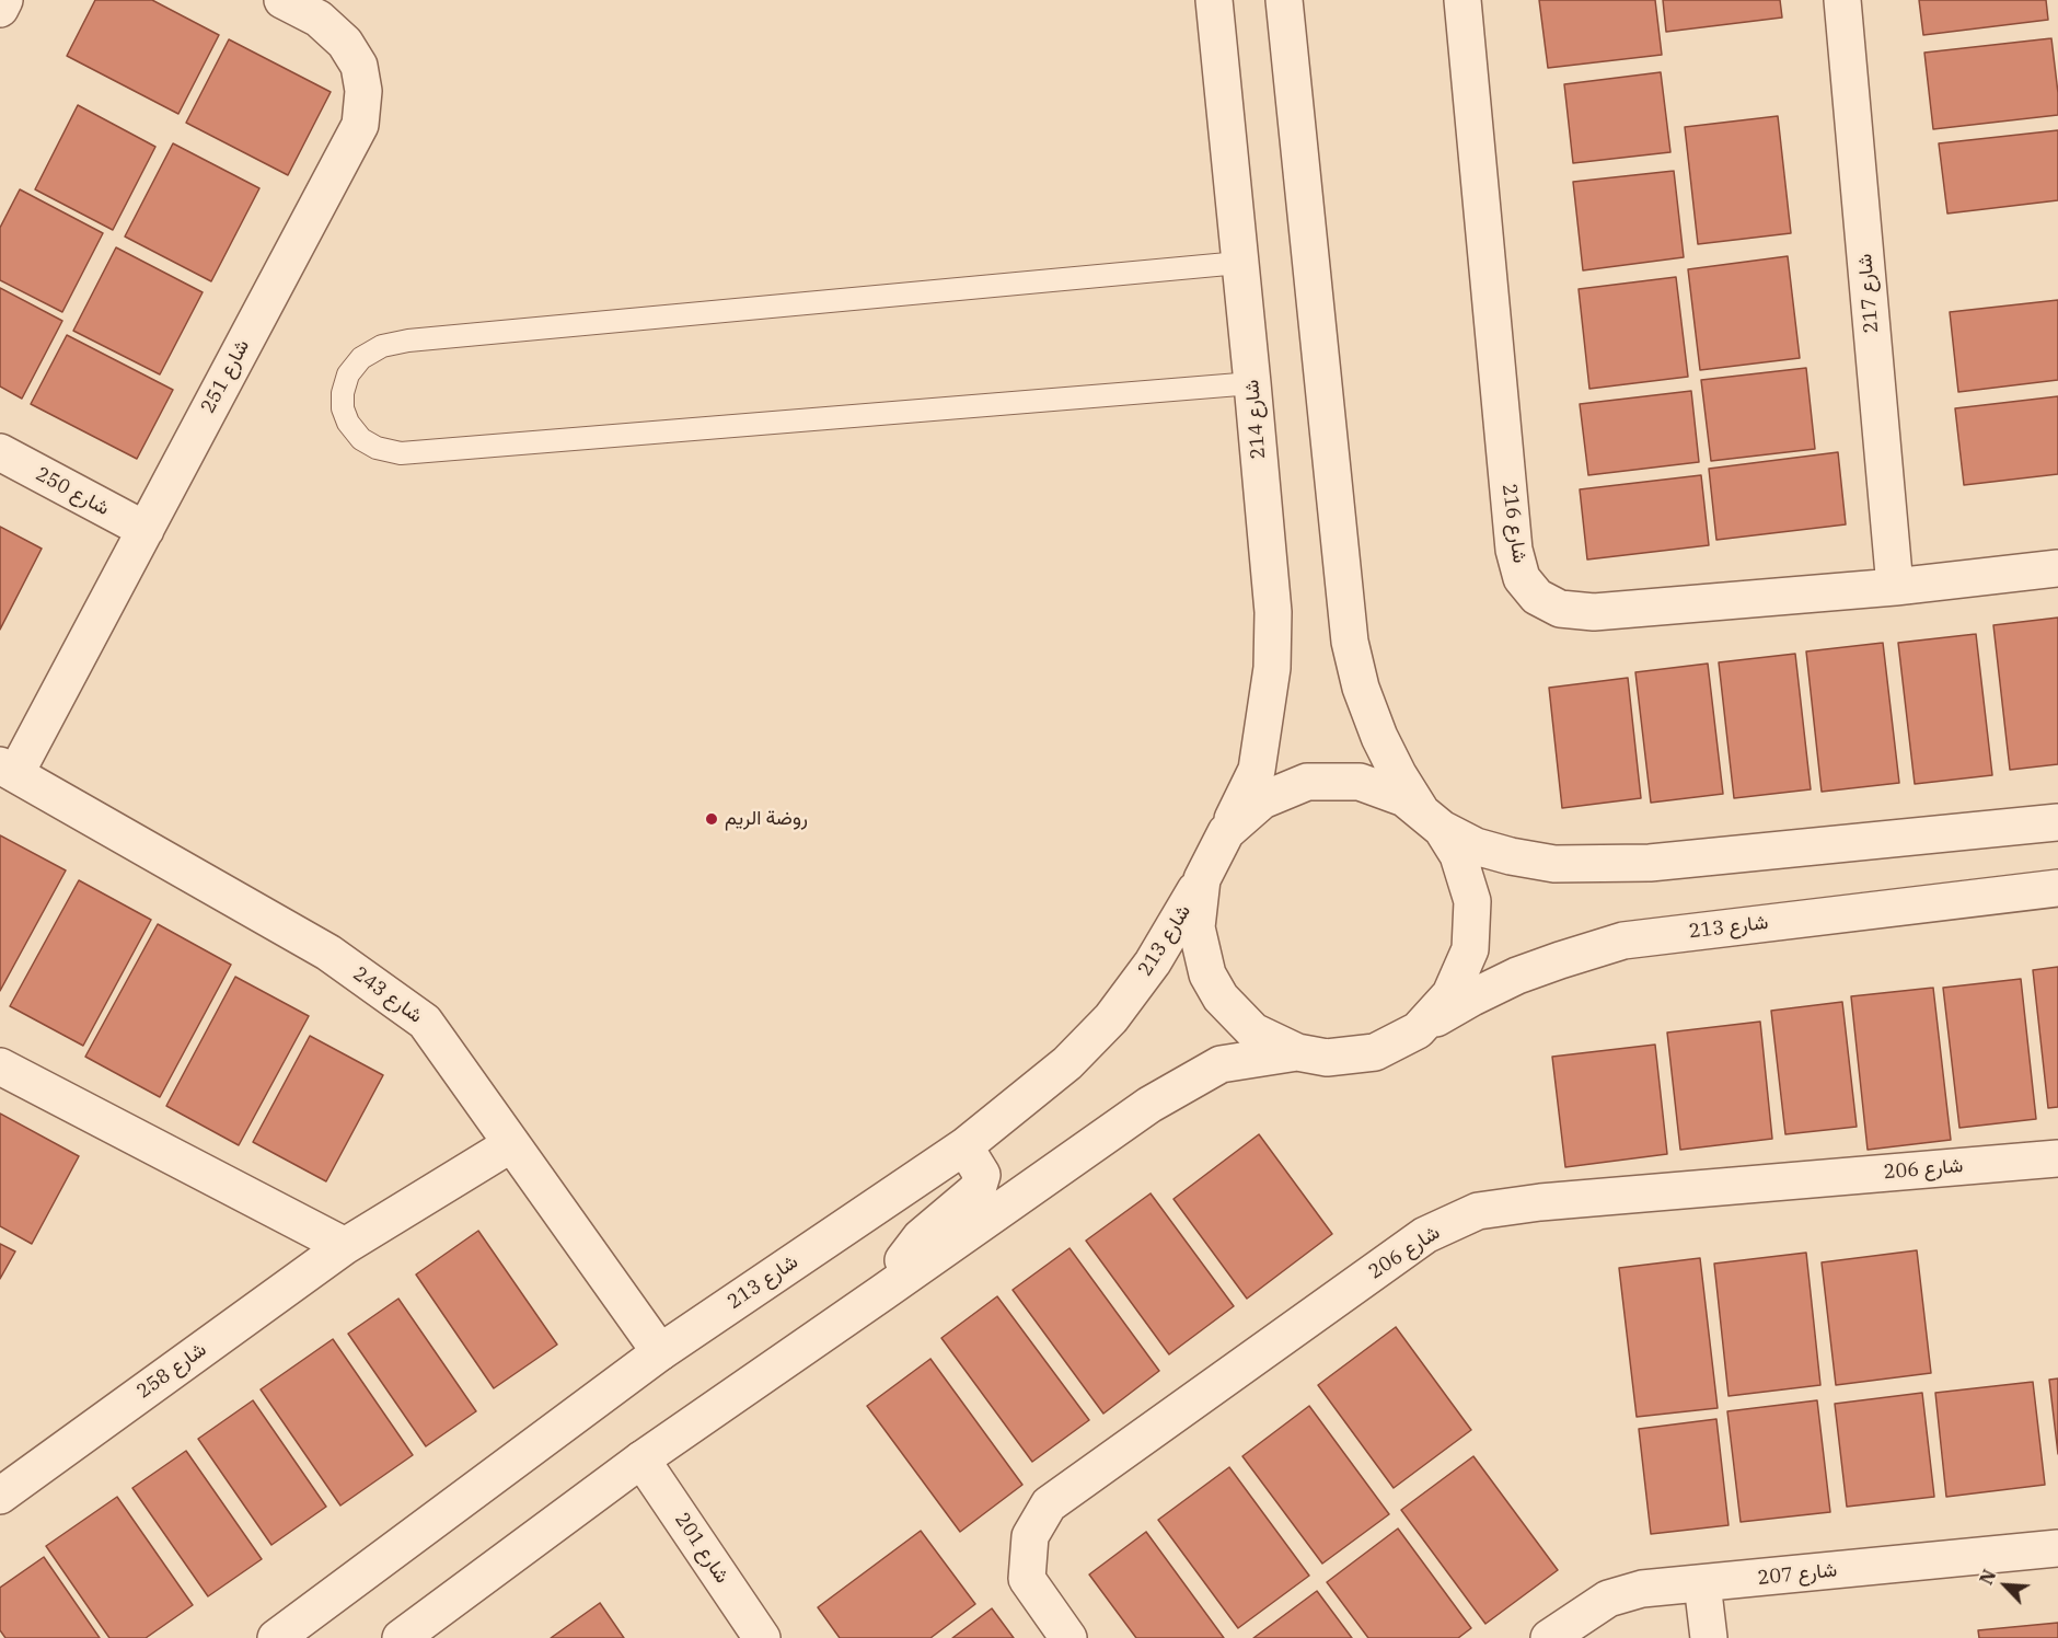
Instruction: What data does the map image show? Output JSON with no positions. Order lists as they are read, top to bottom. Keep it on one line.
{"streets":{"street":["شارع 217","شارع 251","شارع 214","شارع 250","شارع 216","شارع 213","شارع 243","شارع 206","شارع 258","شارع 201","شارع 207"]},"crossings":[["شارع 217","شارع 216"],["شارع 251","شارع 250"],["شارع 251","شارع 243"],["شارع 214","شارع 213"],["شارع 213","شارع 243"],["شارع 243","شارع 258"]],"places":["روضة الريم"],"north":"top left"}
